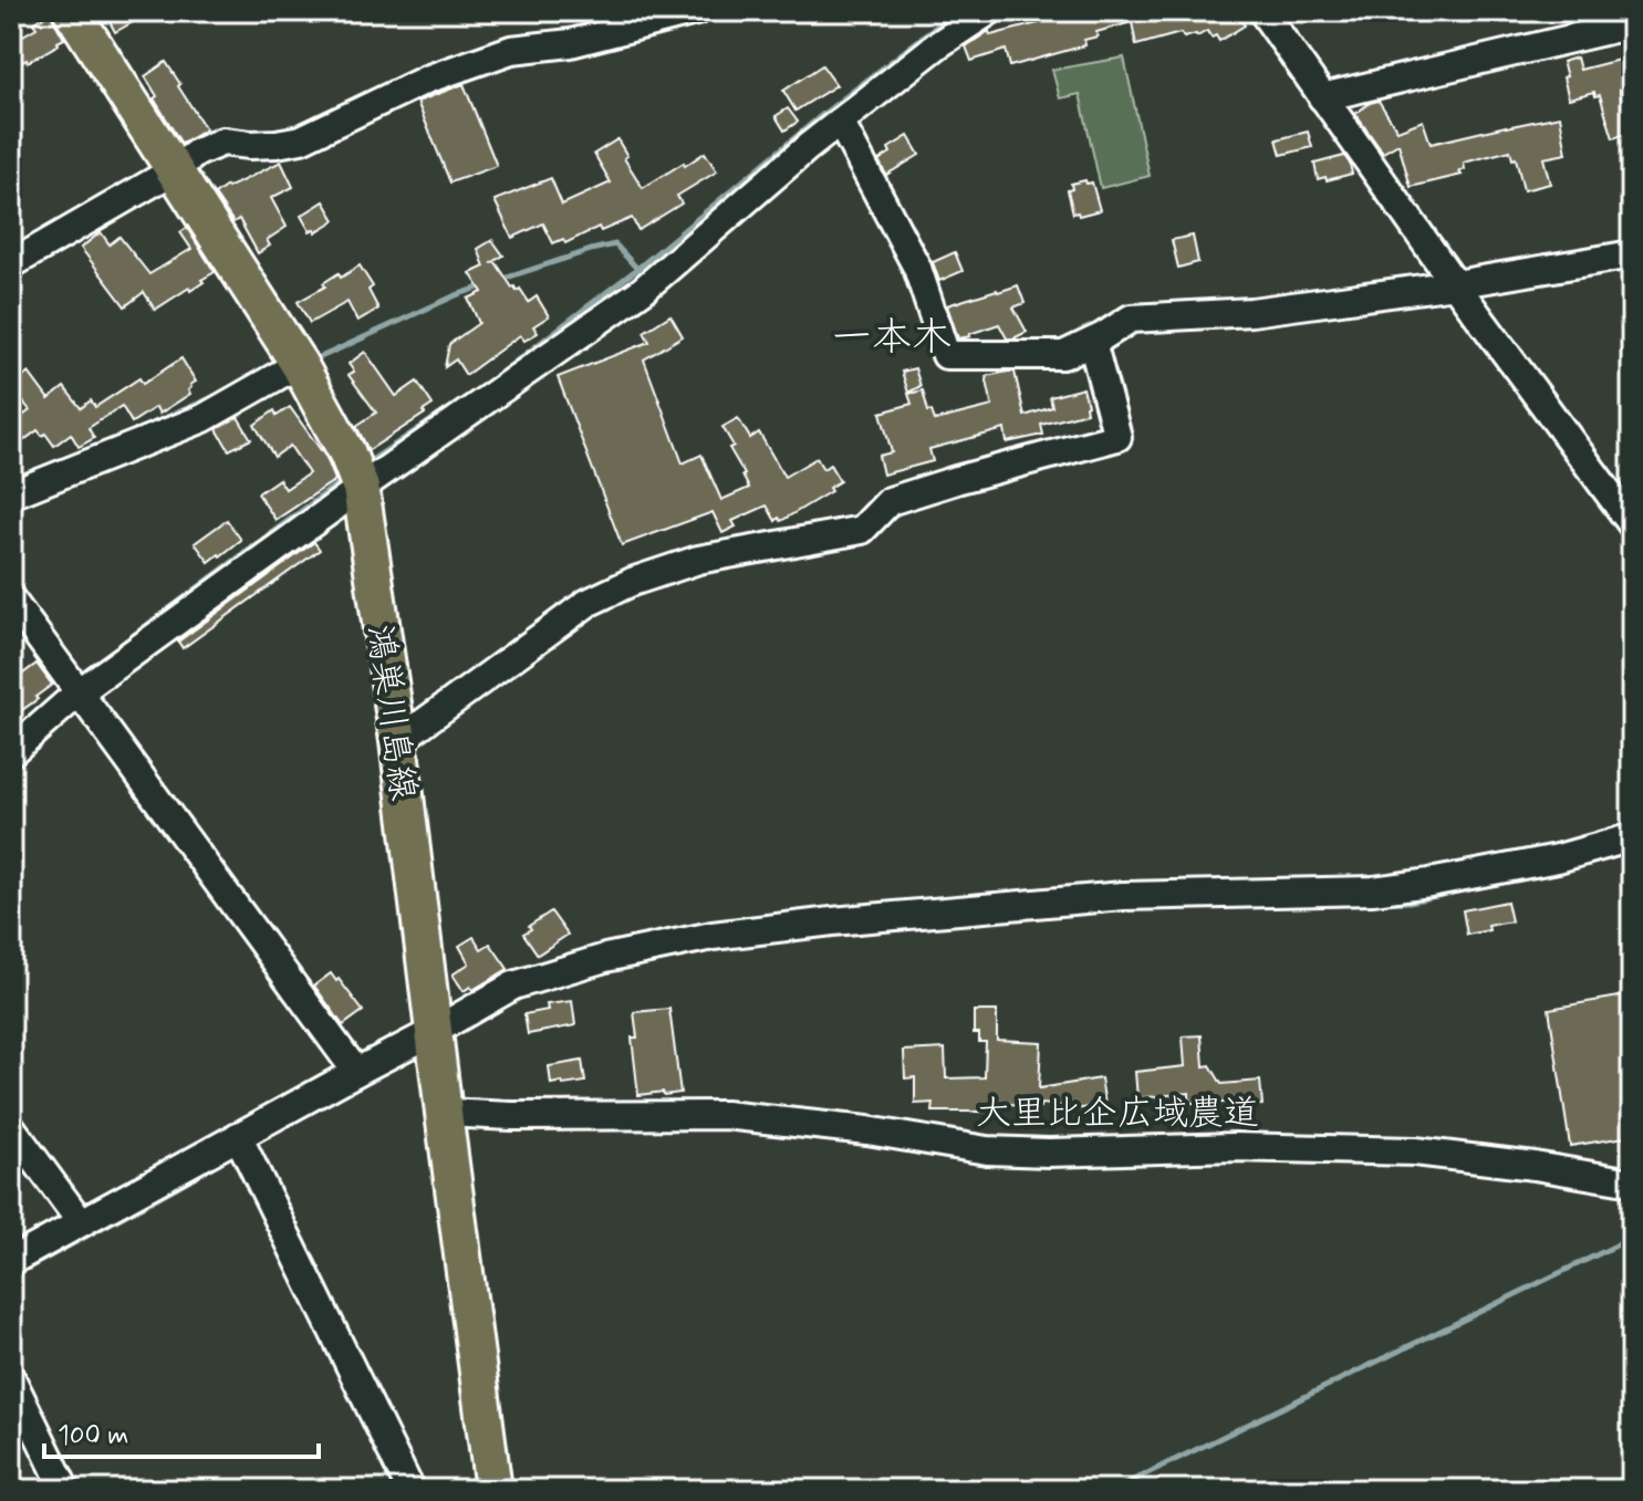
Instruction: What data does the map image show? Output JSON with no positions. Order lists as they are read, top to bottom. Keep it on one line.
{"streets":{"main road":["鴻巣川島線"],"street":["大里比企広域農道"]},"crossings":[["鴻巣川島線","大里比企広域農道"]],"districts":["一本木"],"scale_bar":"100 m"}
